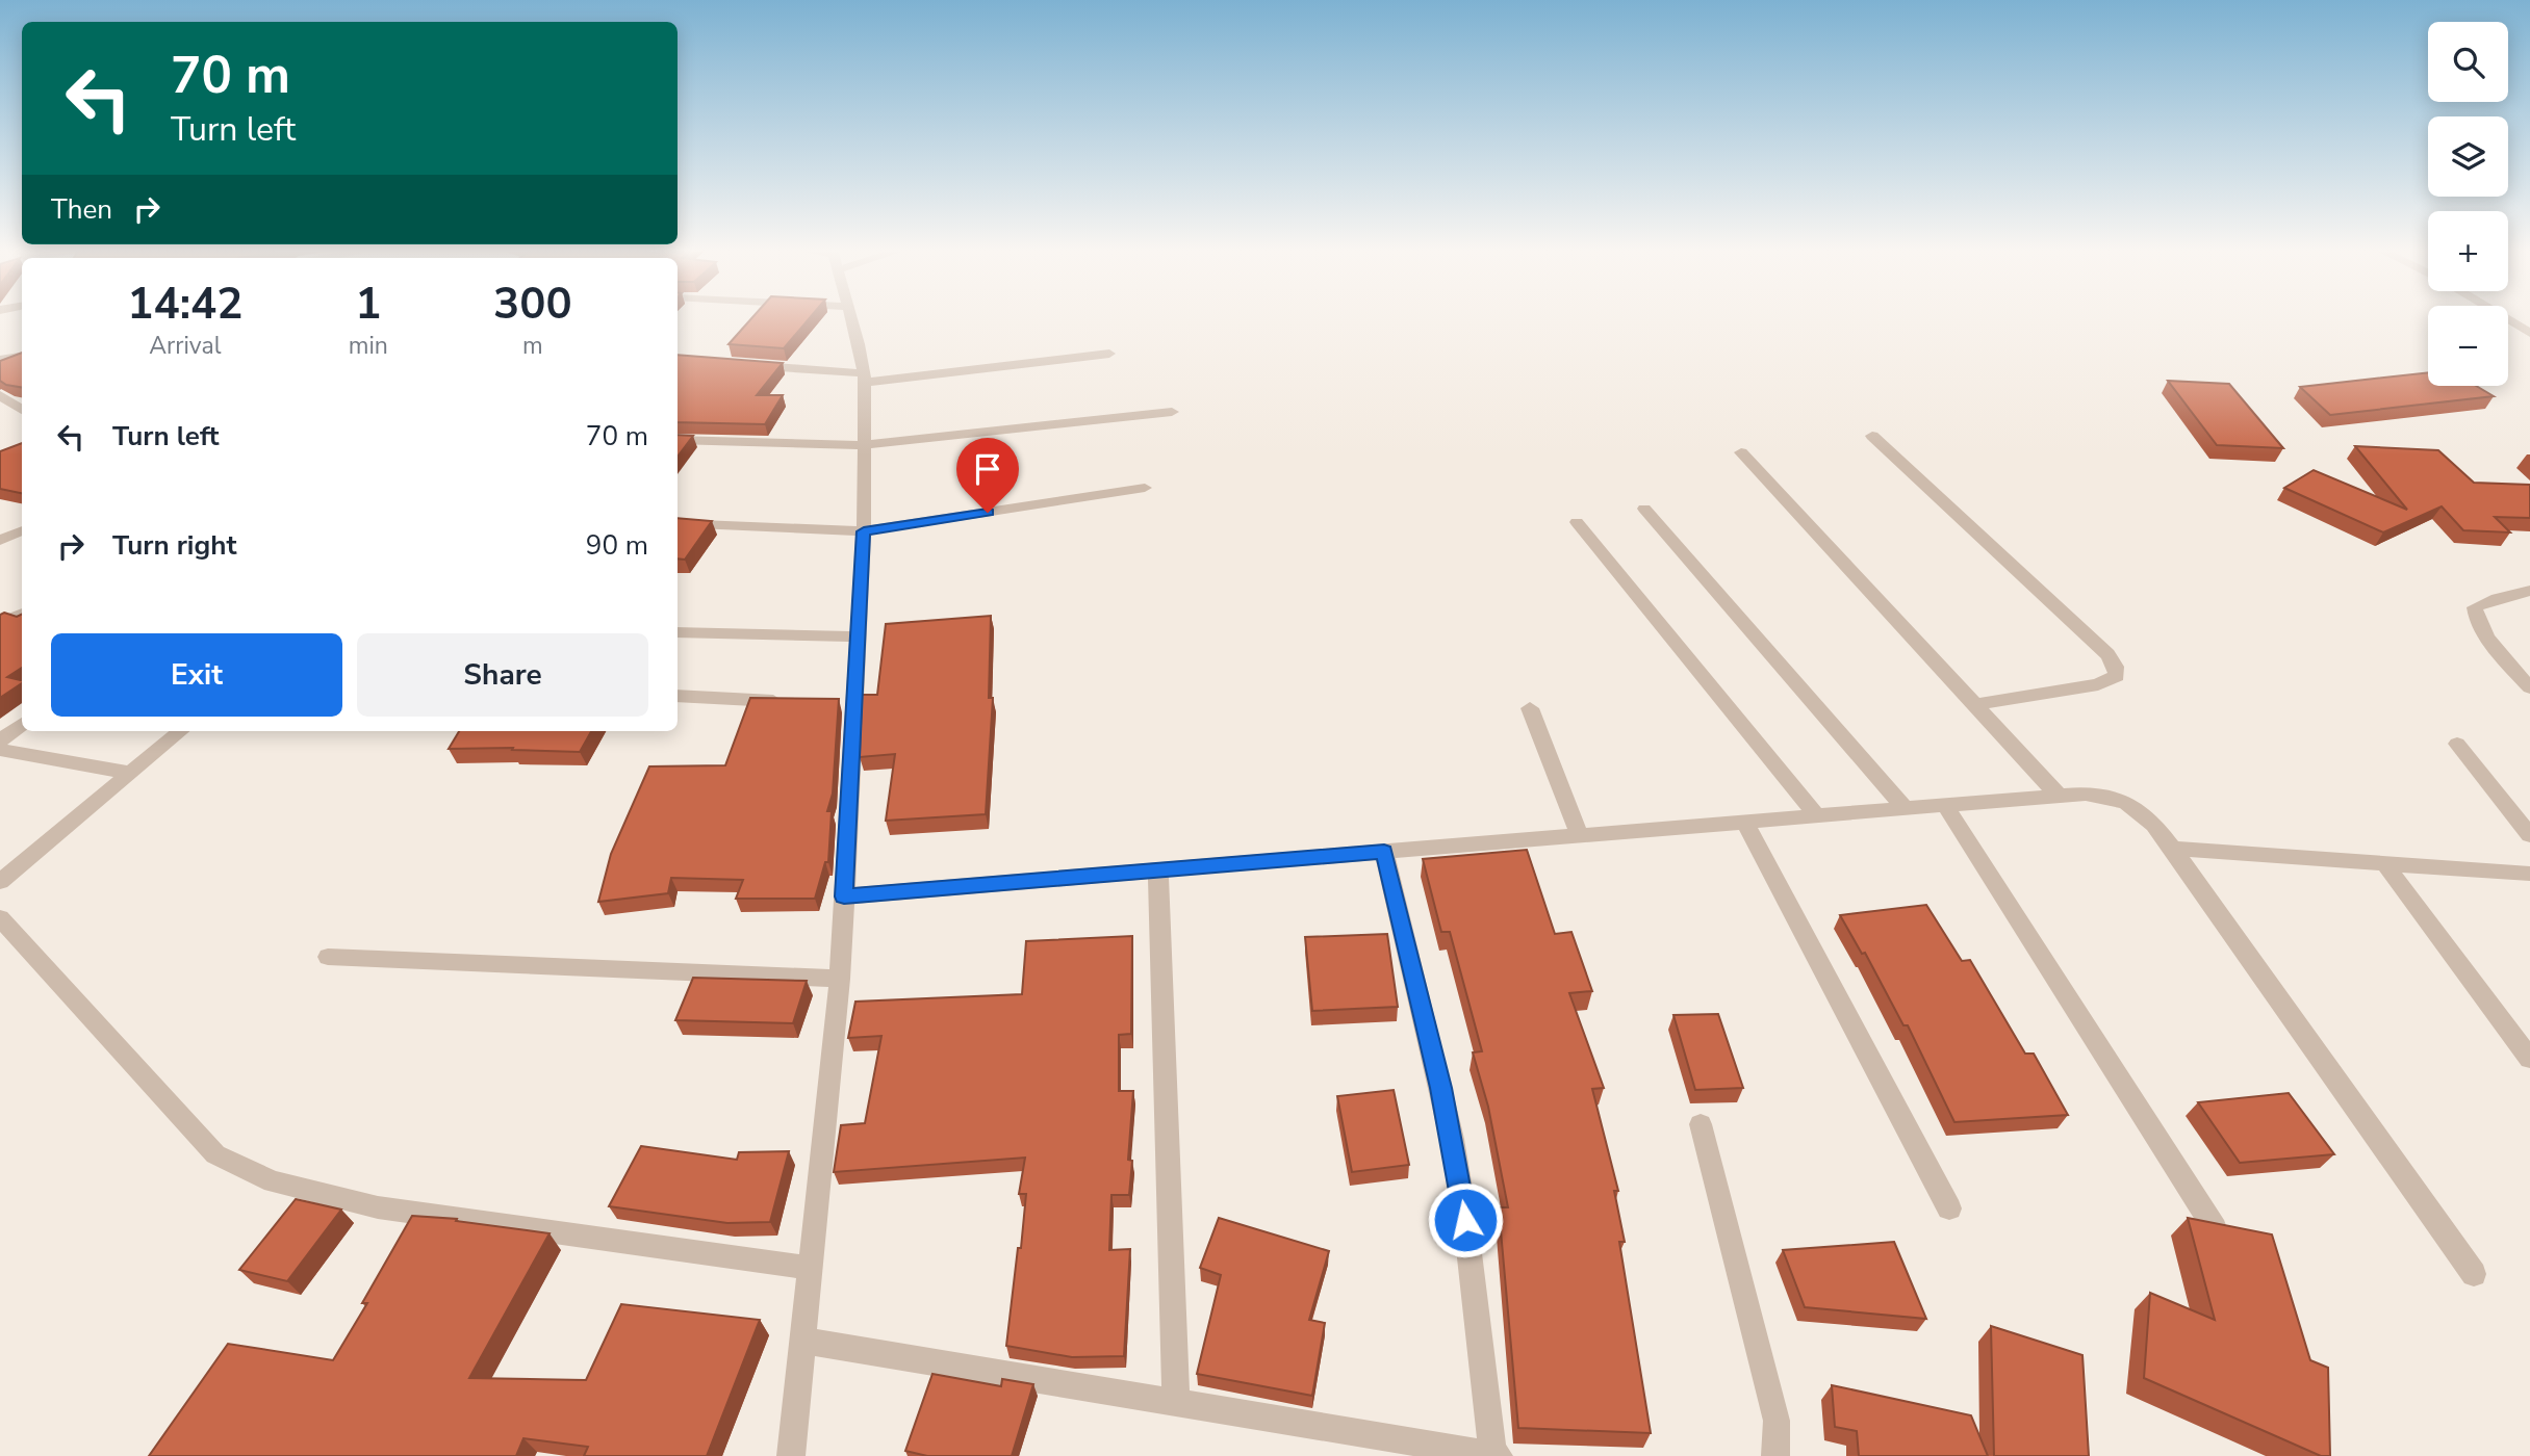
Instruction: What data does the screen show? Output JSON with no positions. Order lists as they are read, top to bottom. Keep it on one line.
{"page":{"map_buttons":["+","−"],"turn":["70 m","Turn left"],"then":"Then","eta":["14:42","Arrival","1","min","300","m"],"list":[{"name":"Turn left","value":"70 m"},{"name":"Turn right","value":"90 m"}],"buttons":["Exit","Share"]}}
